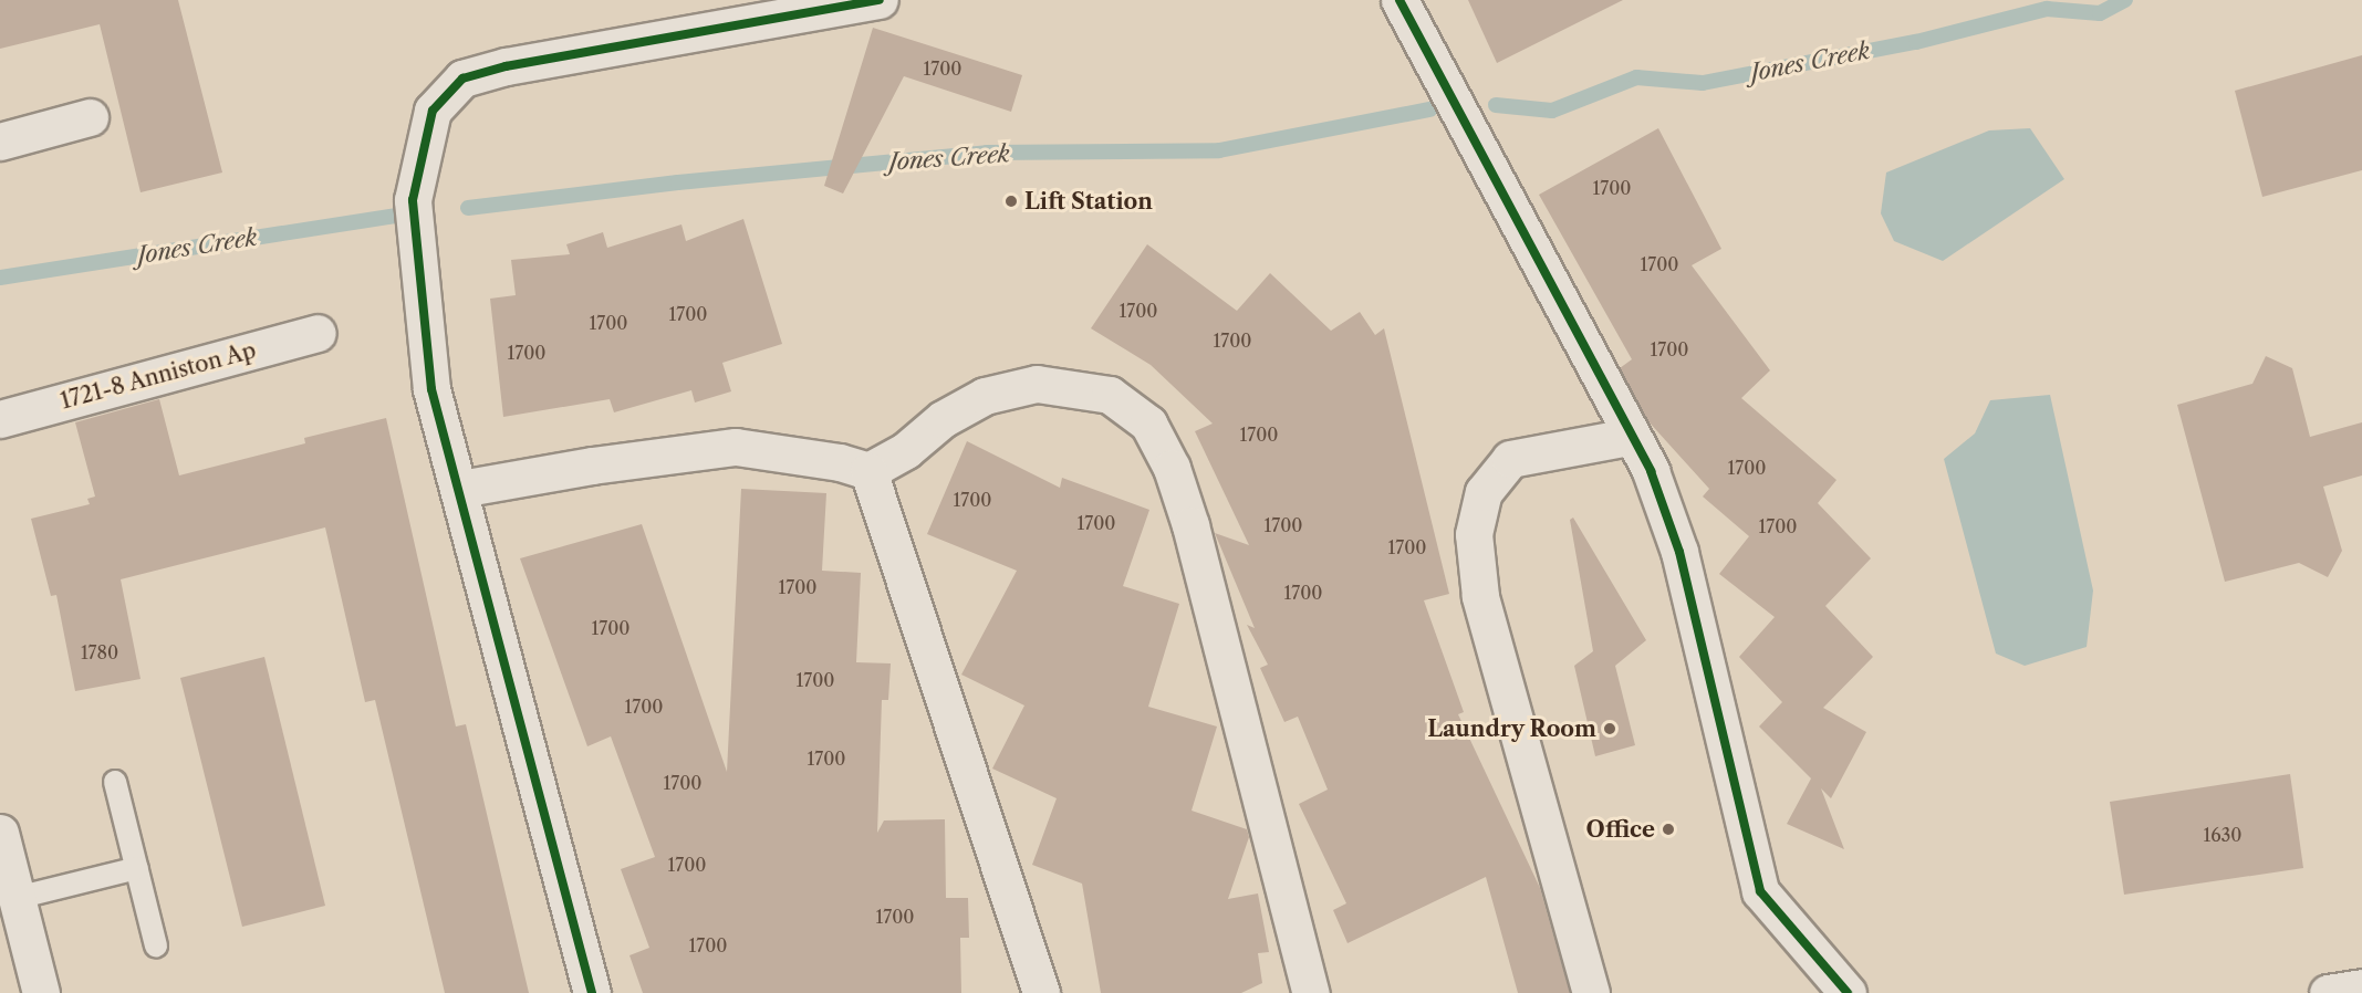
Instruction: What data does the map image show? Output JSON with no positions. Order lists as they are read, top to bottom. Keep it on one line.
{"streets":{"street":["1721-8 Anniston Ap"]},"water":["Jones Creek"],"places":["Lift Station","Laundry Room","Office"],"house_numbers":["1700","1700","1700","1700","1700","1700","1700","1700","1700","1700","1700","1700","1700","1700","1700","1700","1700","1700","1700","1780","1700","1700","1700","1700","1630","1700","1700","1700"]}
